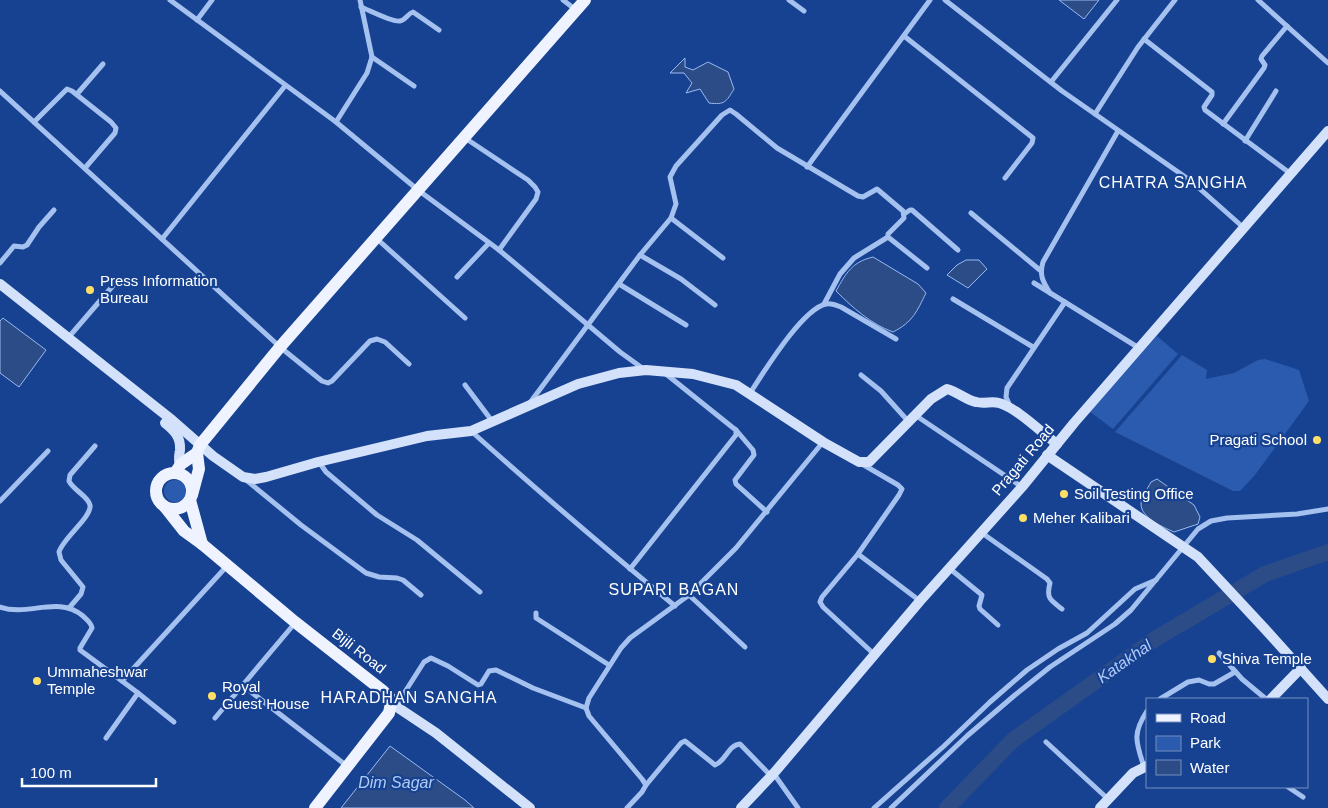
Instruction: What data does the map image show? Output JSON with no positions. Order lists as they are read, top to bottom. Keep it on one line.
{"streets":{"main road":["Bijli Road"],"street":["Pragati Road"]},"districts":["CHATRA SANGHA","SUPARI BAGAN","HARADHAN SANGHA"],"water":["Katakhal","Dim Sagar"],"places":["Press Information Bureau","Pragati School","Soil Testing Office","Meher Kalibari","Shiva Temple","Ummaheshwar Temple","Royal Guest House"],"legend":["Road","Park","Water"],"scale_bar":"100 m"}
